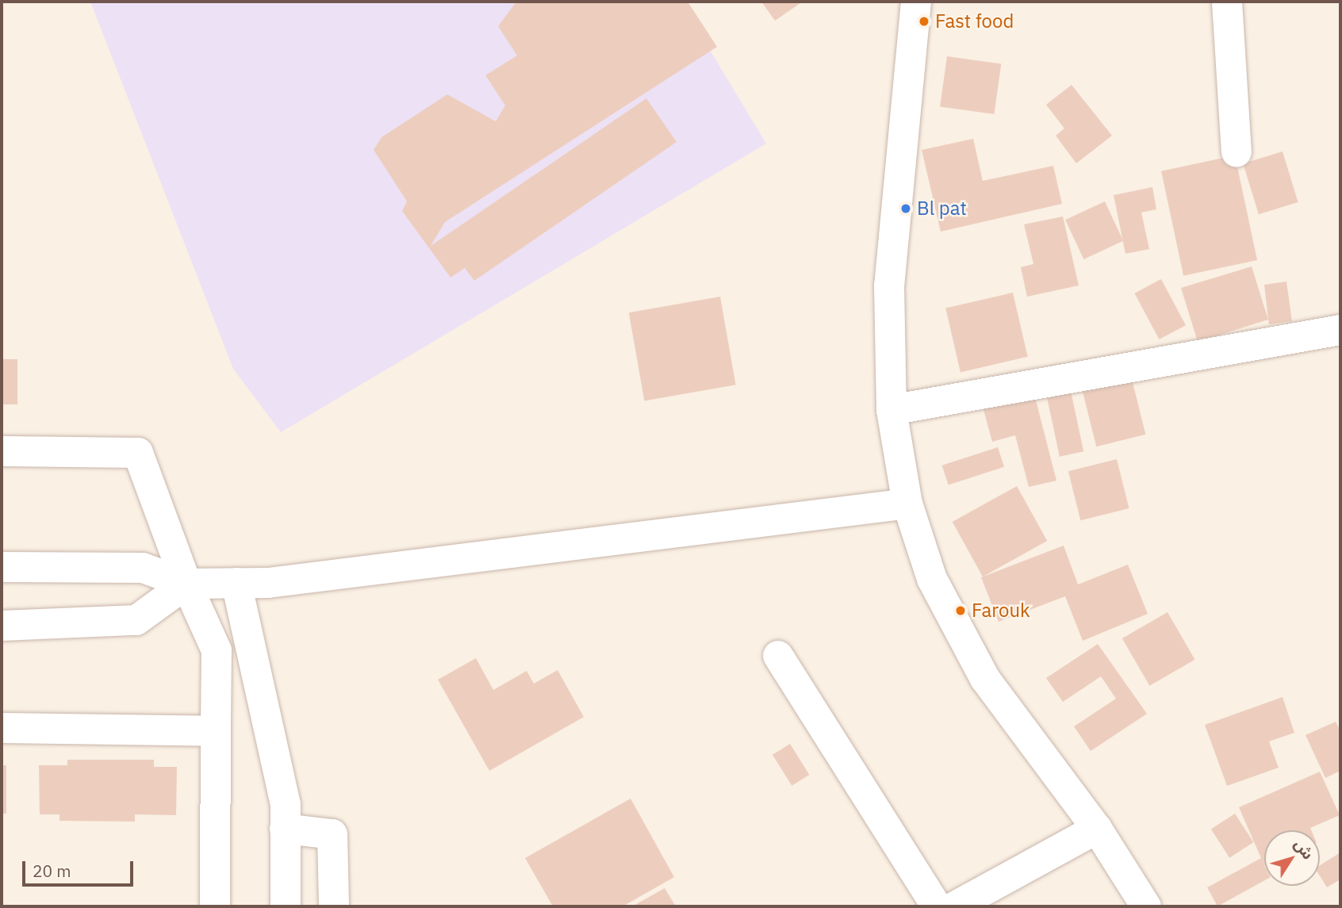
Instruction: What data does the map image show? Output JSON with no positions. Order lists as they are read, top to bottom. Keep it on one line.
{"places":["Fast food","Bl pat","Farouk"],"scale_bar":"20 m","north":"top right"}
